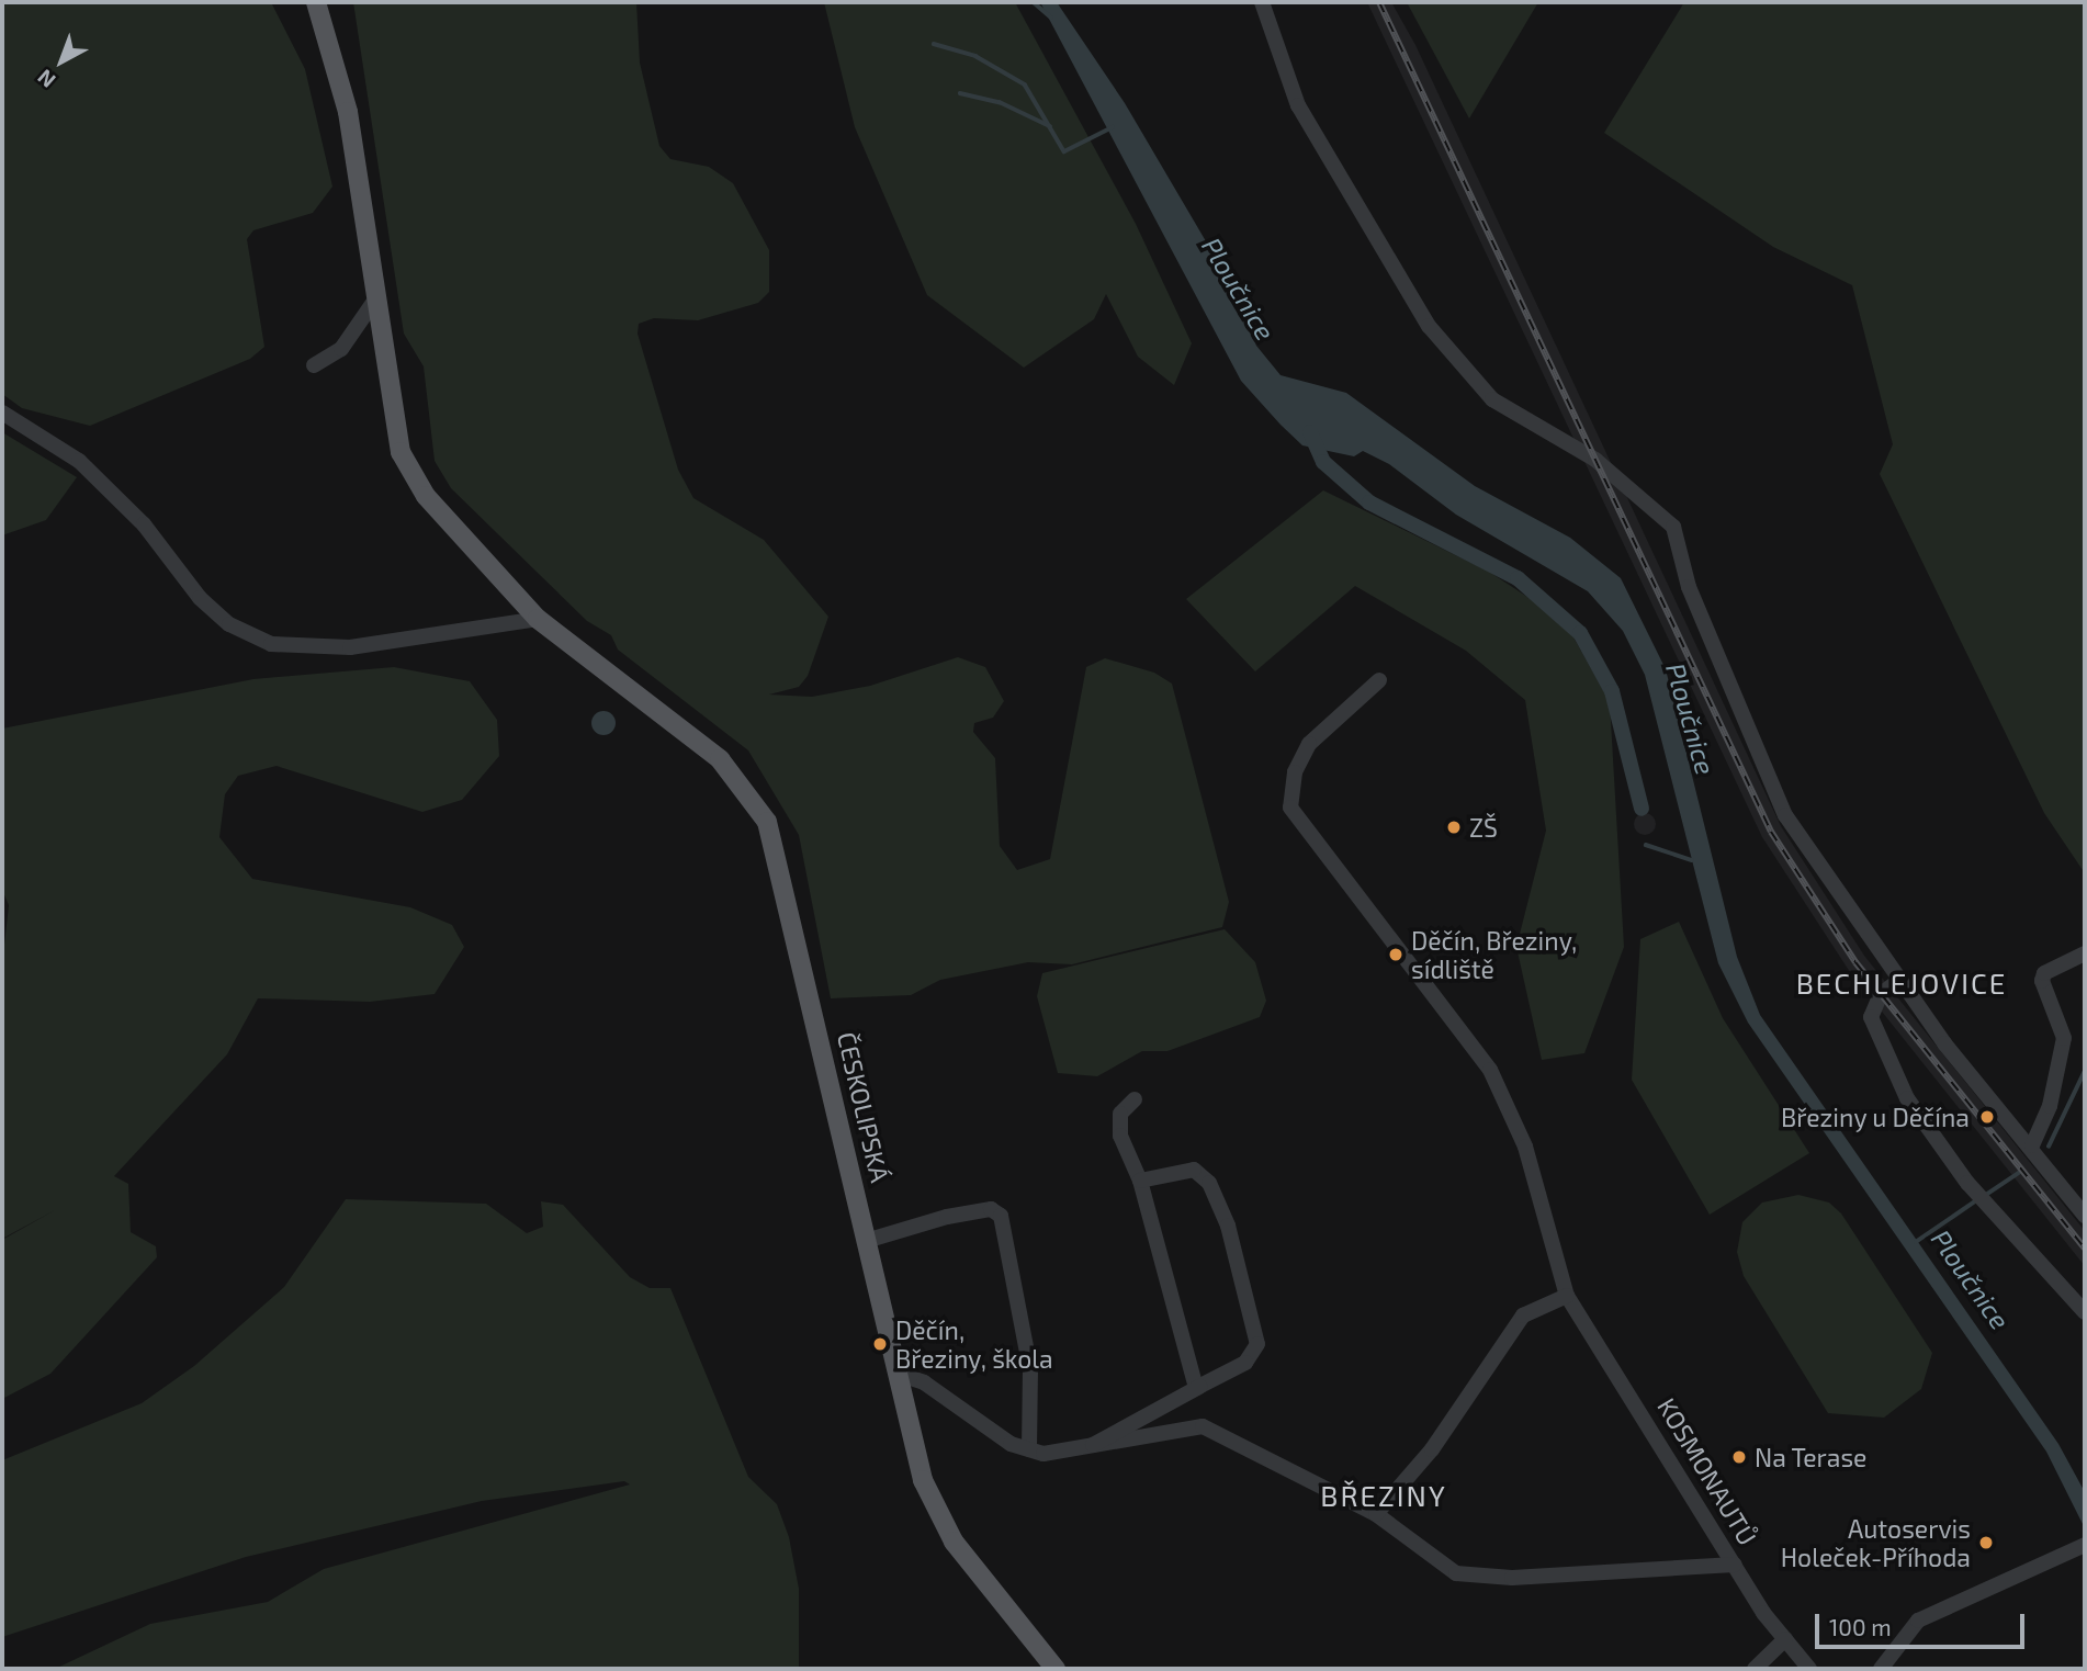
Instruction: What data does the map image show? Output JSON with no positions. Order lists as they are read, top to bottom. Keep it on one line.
{"streets":{"main road":["ČESKOLIPSKÁ"],"street":["KOSMONAUTŮ"]},"districts":["BECHLEJOVICE","BŘEZINY"],"water":["Ploučnice"],"places":["ZŠ","Děčín, Březiny, sídliště","Březiny u Děčína","Děčín, Březiny, škola","Na Terase","Autoservis Holeček-Příhoda"],"scale_bar":"100 m","north":"bottom left"}
